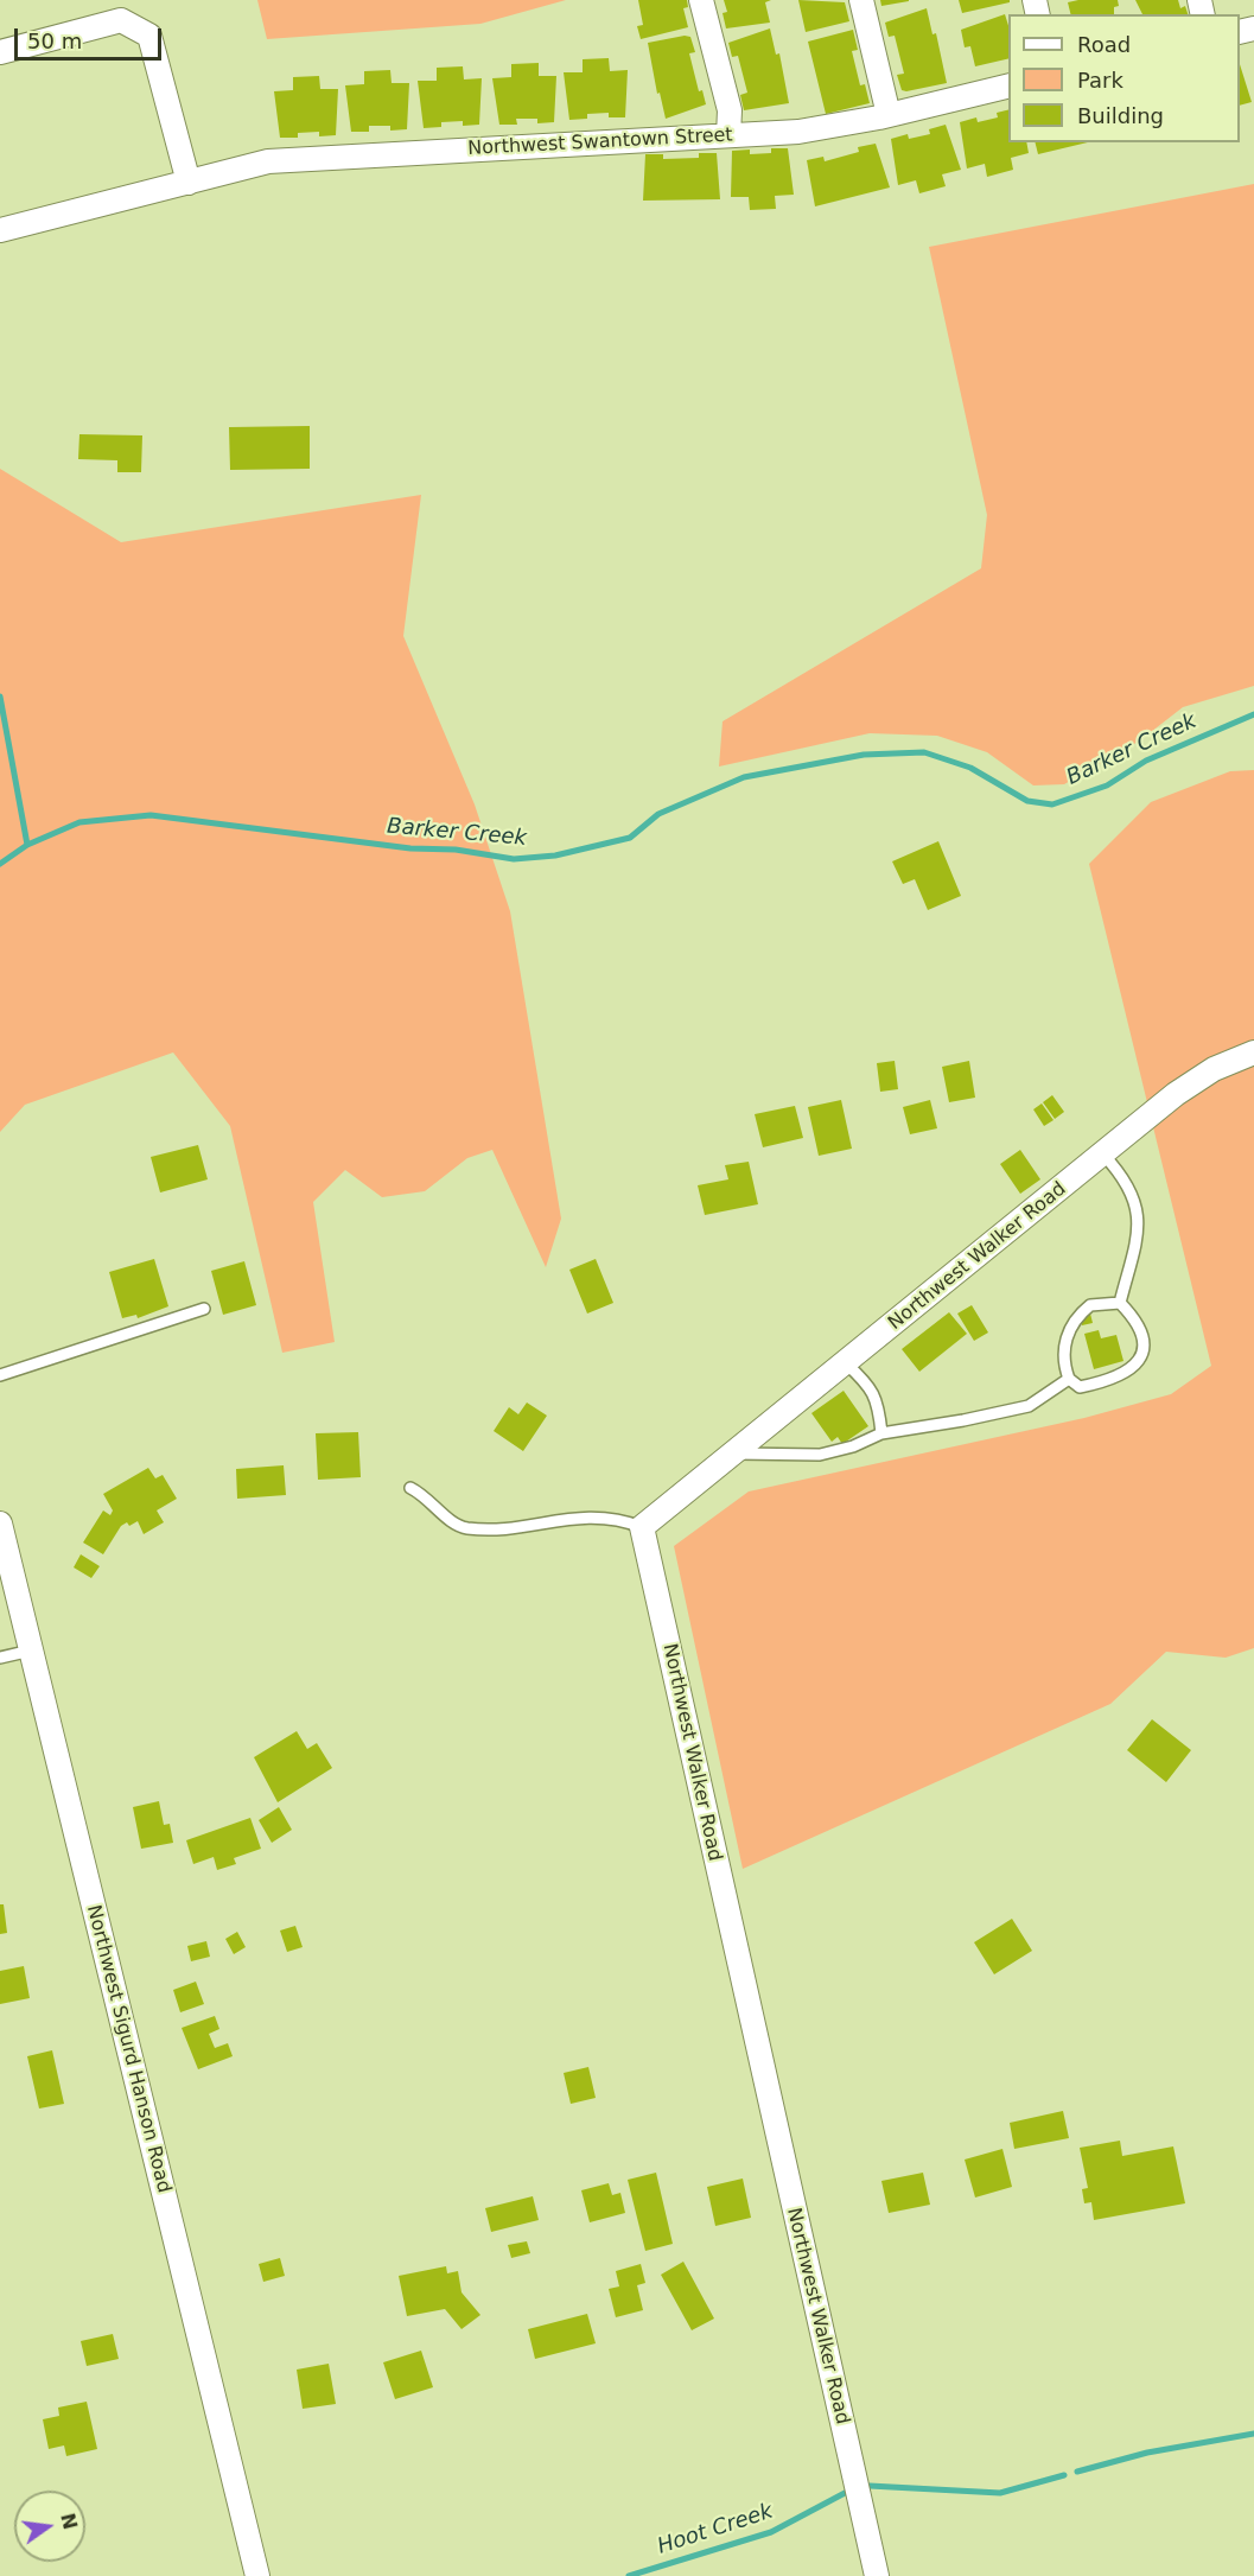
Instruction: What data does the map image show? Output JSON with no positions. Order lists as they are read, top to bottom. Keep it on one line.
{"streets":{"street":["Northwest Swantown Street","Northwest Walker Road","Northwest Sigurd Hanson Road"]},"water":["Barker Creek","Hoot Creek"],"legend":["Road","Park","Building"],"scale_bar":"50 m","north":"right"}
